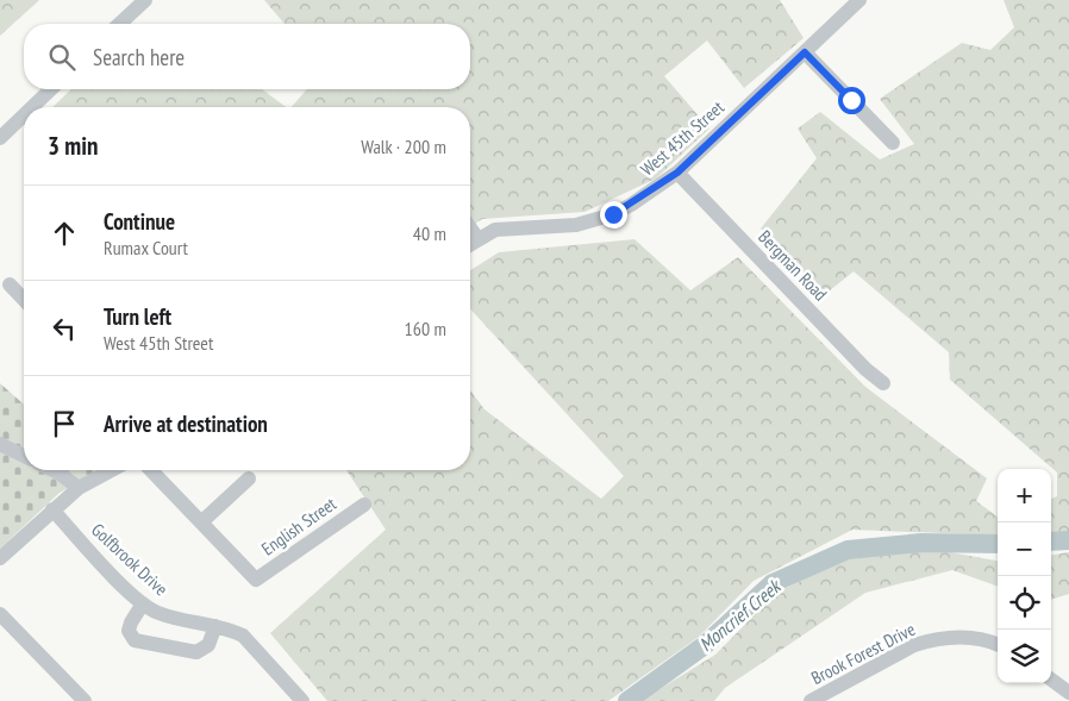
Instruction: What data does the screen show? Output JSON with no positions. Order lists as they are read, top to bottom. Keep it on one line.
{"streets":{"street":["West 45th Street","Bergman Road","English Street","Golfbrook Drive","Brook Forest Drive"]},"crossings":[["West 45th Street","Bergman Road"]],"water":["Moncrief Creek"],"page":{"search":"Search here","heading":["3 min","Walk · 200 m"],"list":[["Continue","Rumax Court","40 m"],["Turn left","West 45th Street","160 m"],"Arrive at destination"],"map_buttons":["+","−"]}}
